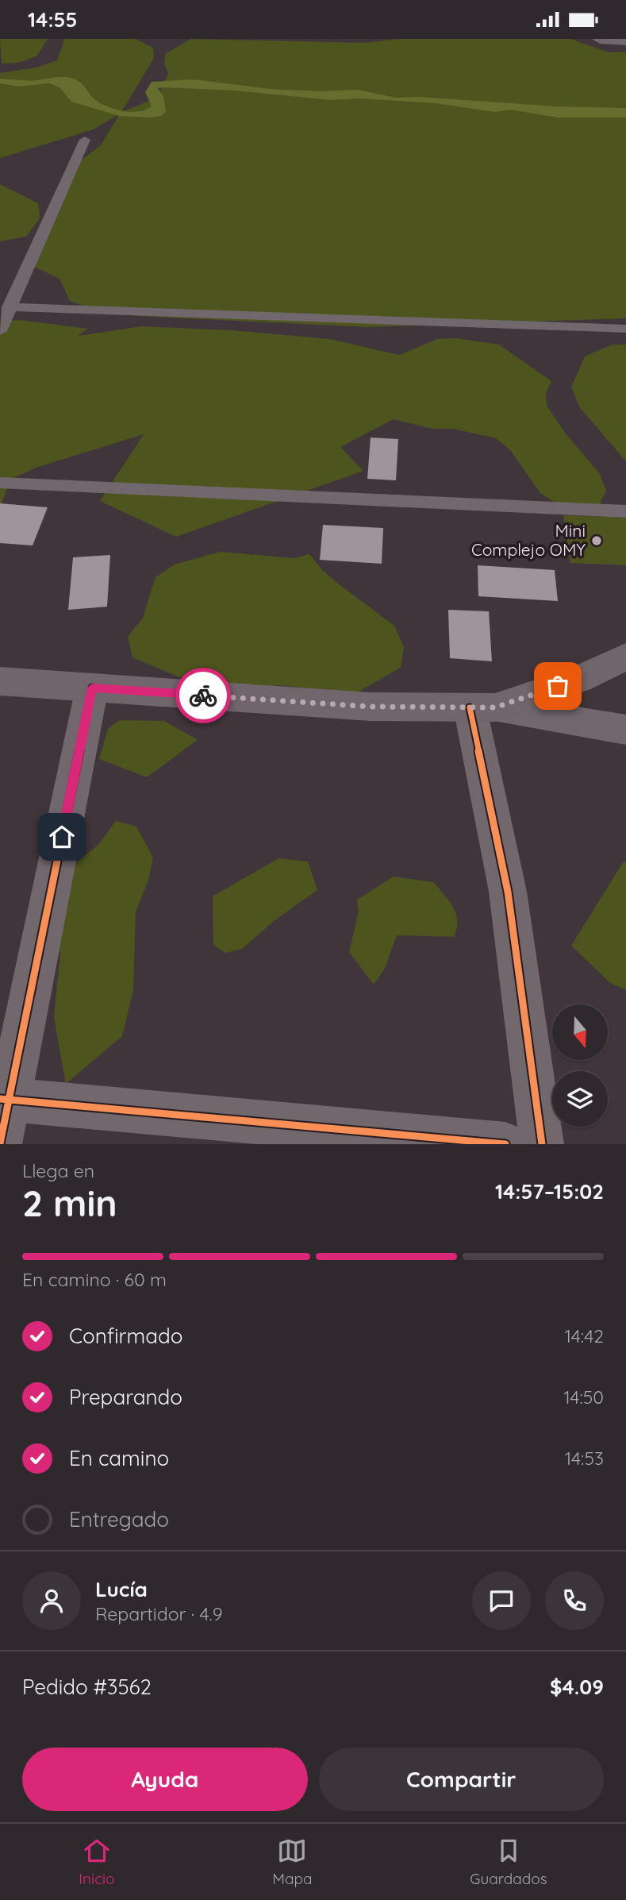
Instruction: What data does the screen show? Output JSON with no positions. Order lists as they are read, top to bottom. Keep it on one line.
{"places":["Mini Complejo OMY"],"north":"bottom","page":{"status":"14:55","heading":["2 min","Llega en","14:57–15:02"],"panel":["Lucía","Repartidor · 4.9","Pedido #3562","$4.09"],"bar":"En camino · 60 m","list":[["Confirmado","14:42"],["Preparando","14:50"],["En camino","14:53"],"Entregado"],"buttons":["Ayuda","Compartir"],"tabs":["Inicio","Mapa","Guardados"]}}
